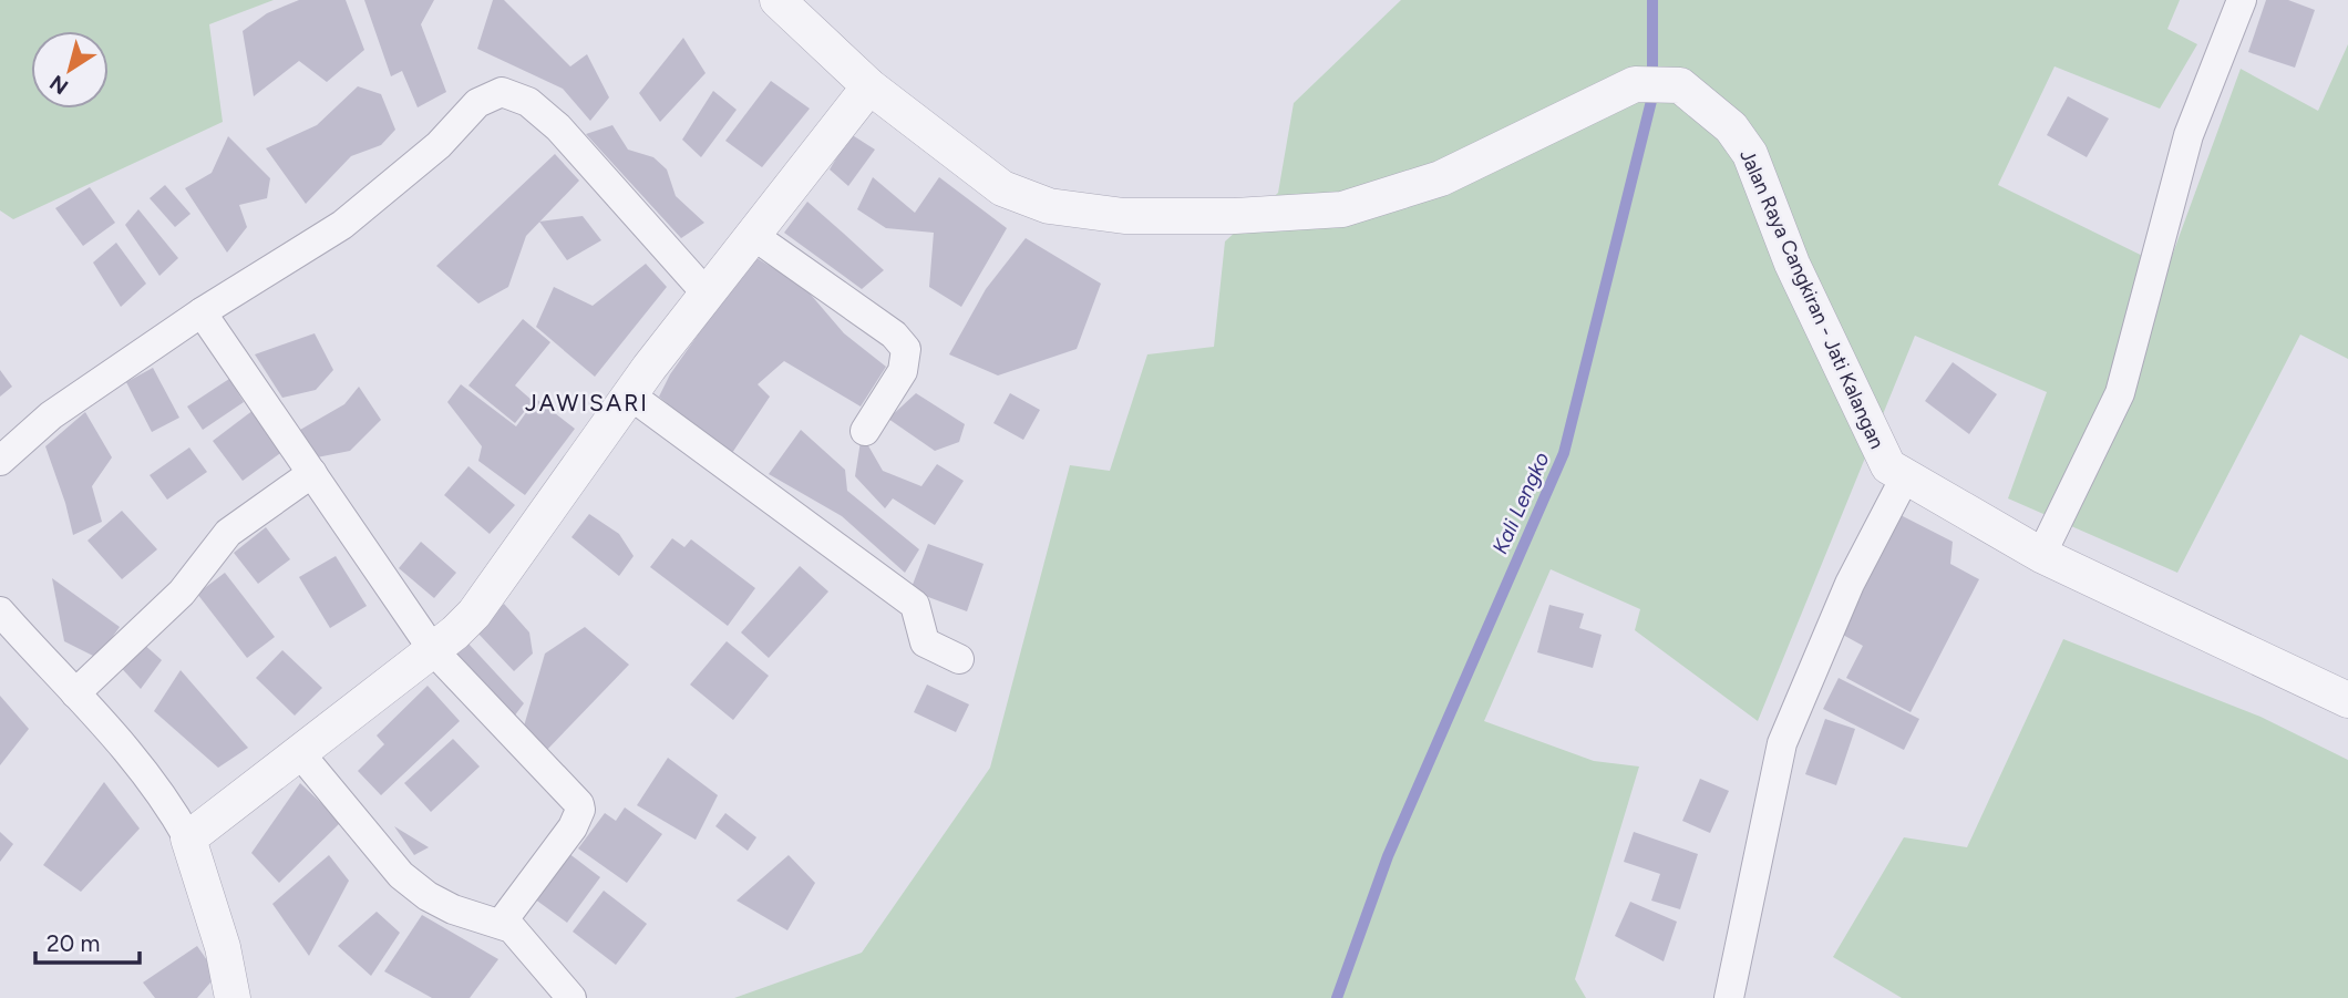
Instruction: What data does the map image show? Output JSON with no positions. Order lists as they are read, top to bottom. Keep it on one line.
{"streets":{"street":["Jalan Raya Cangkiran - Jati Kalangan"]},"districts":["JAWISARI"],"water":["Kali Lengko"],"scale_bar":"20 m","north":"bottom left"}
